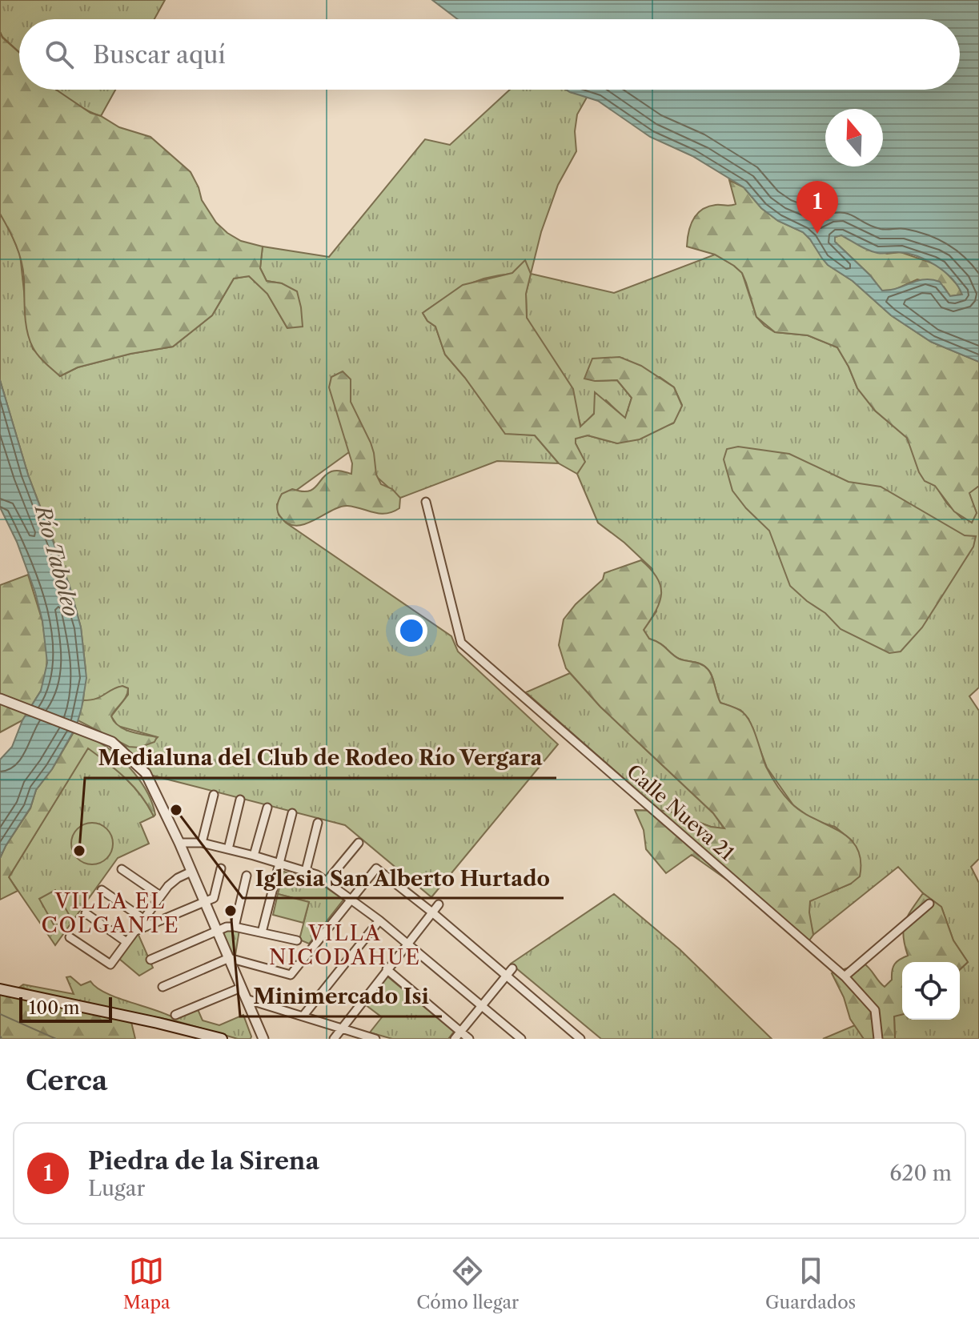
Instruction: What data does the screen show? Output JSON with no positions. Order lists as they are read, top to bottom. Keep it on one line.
{"streets":{"street":["Calle Nueva 21"]},"districts":["VILLA EL COLGANTE","VILLA NICODAHUE"],"water":["Río Taboleo"],"places":["Iglesia San Alberto Hurtado","Medialuna del Club de Rodeo Río Vergara","Minimercado Isi"],"scale_bar":"100 m","north":"top","page":{"search":"Buscar aquí","pins":"1","scale":"100 m","heading":"Cerca","list":[{"mark":"1","name":"Piedra de la Sirena","note":"Lugar","value":"620 m"}],"nav":["Mapa","Cómo llegar","Guardados"]}}
